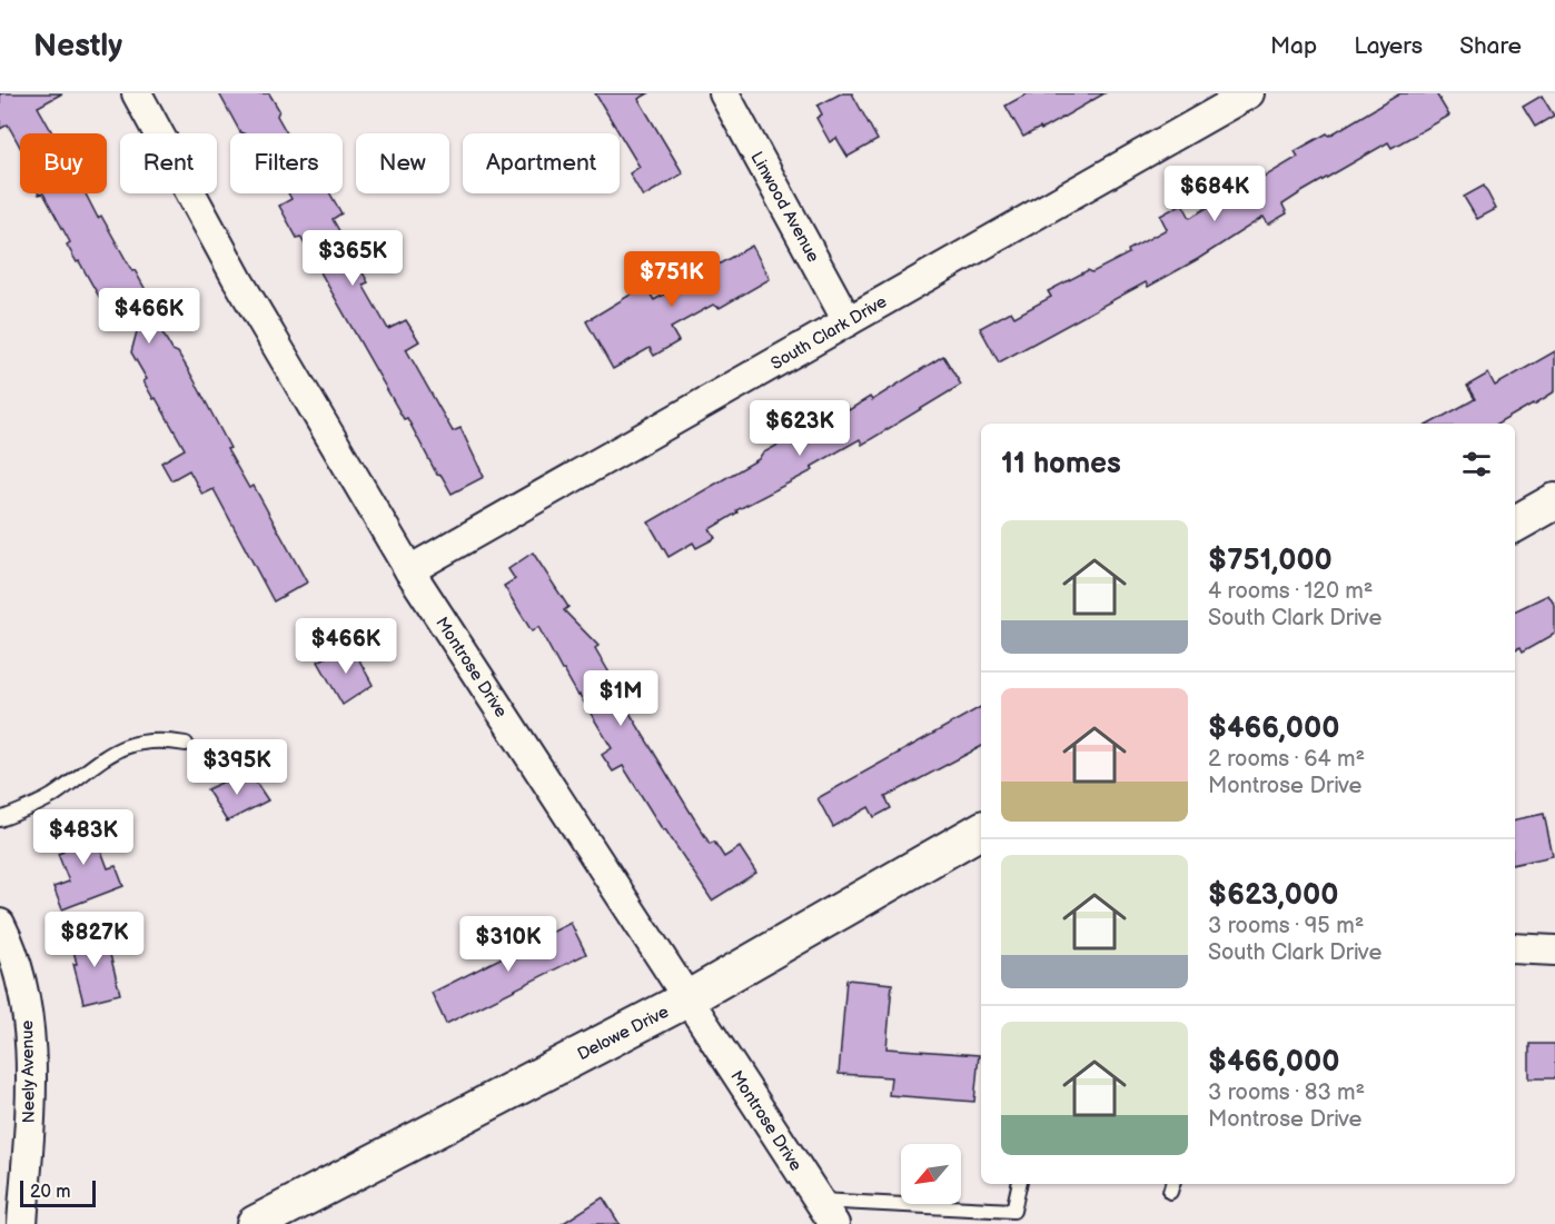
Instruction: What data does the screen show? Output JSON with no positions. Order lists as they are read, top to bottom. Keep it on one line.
{"streets":{"street":["Linwood Avenue","South Clark Drive","Montrose Drive","Delowe Drive","Neely Avenue"]},"crossings":[["Linwood Avenue","South Clark Drive"],["South Clark Drive","Montrose Drive"],["Montrose Drive","Delowe Drive"]],"scale_bar":"20 m","north":"bottom left","page":{"header":"Nestly","nav":["Map","Layers","Share"],"chip":["Buy","Rent","Filters","New","Apartment"],"price":["$684K","$365K","$751K","$466K","$623K","$466K","$1M","$395K","$483K","$827K","$310K"],"heading":"11 homes","list":[{"name":"$751,000","note":"4 rooms · 120 m² · South Clark Drive"},{"name":"$466,000","note":"2 rooms · 64 m² · Montrose Drive"},{"name":"$623,000","note":"3 rooms · 95 m² · South Clark Drive"},{"name":"$466,000","note":"3 rooms · 83 m² · Montrose Drive"}],"scale":"20 m"}}
